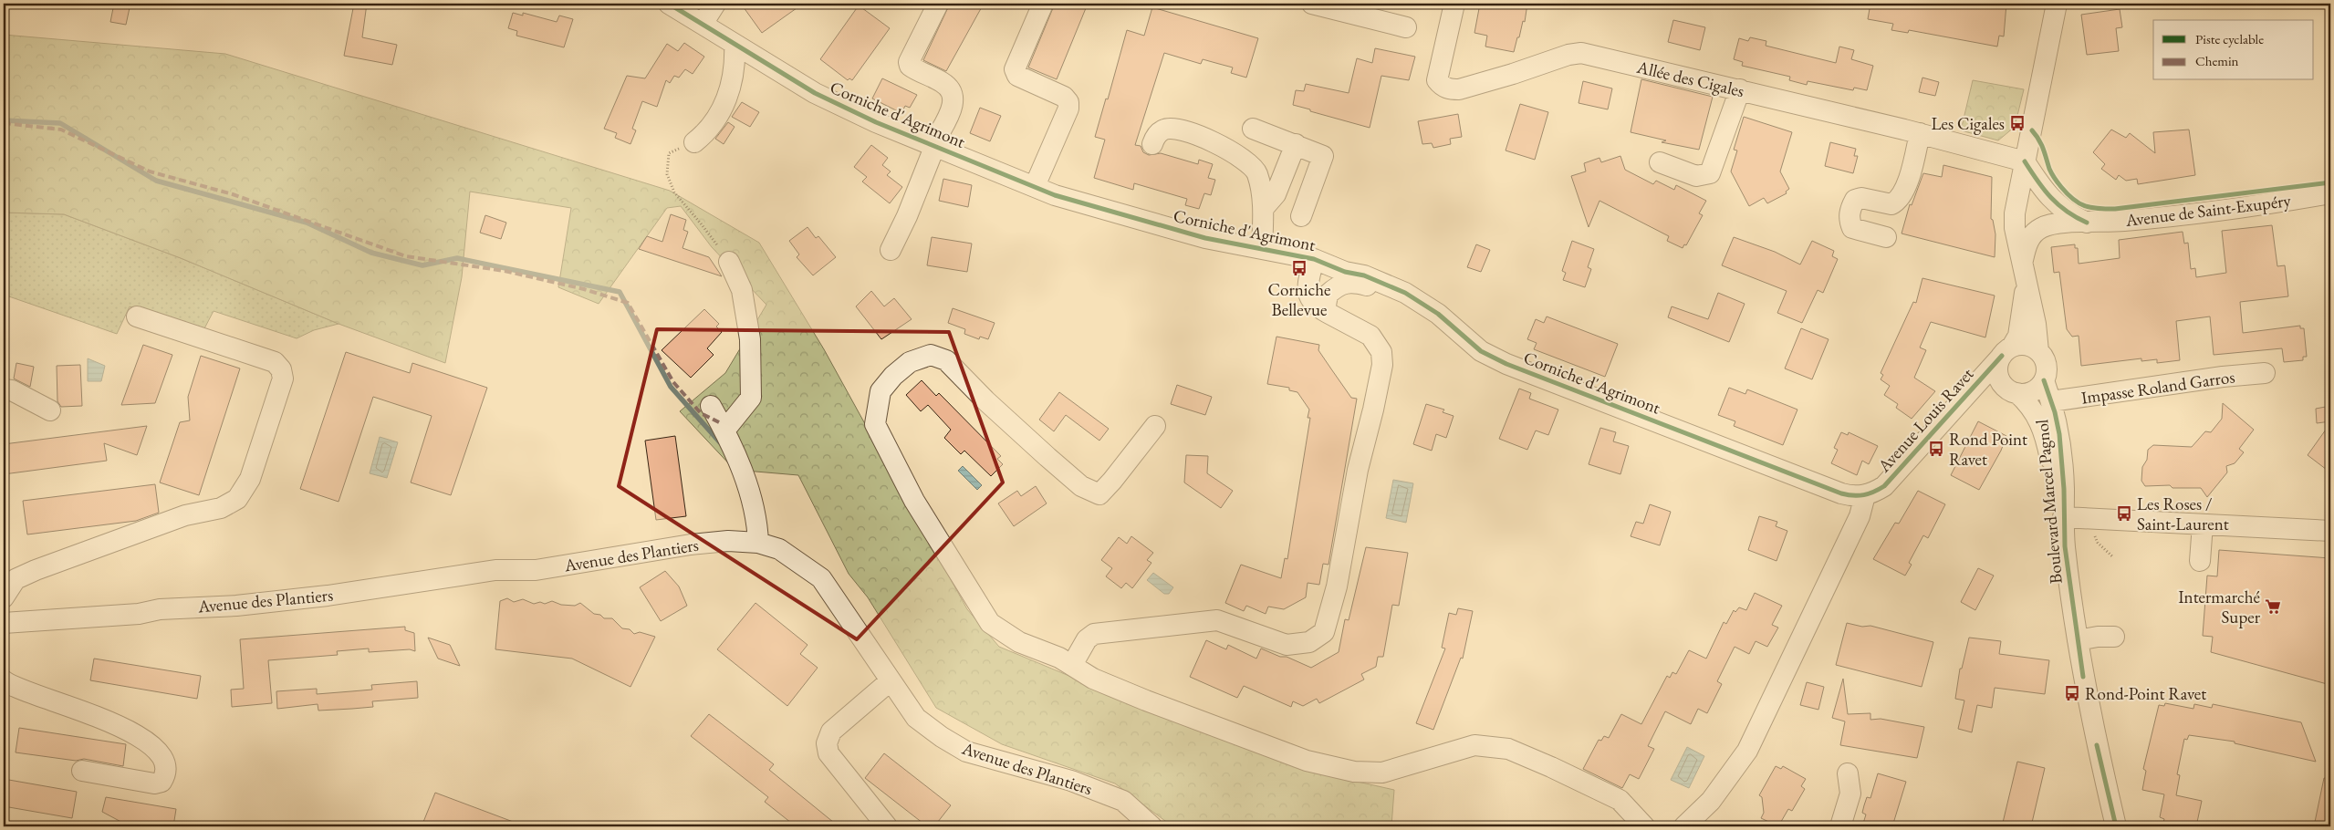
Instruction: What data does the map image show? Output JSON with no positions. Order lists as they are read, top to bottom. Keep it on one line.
{"streets":{"street":["Allée des Cigales","Corniche d'Agrimont","Avenue de Saint-Exupéry","Impasse Roland Garros","Avenue Louis Ravet","Boulevard Marcel Pagnol","Avenue des Plantiers"]},"crossings":[["Corniche d'Agrimont","Avenue Louis Ravet"],["Impasse Roland Garros","Boulevard Marcel Pagnol"],["Avenue Louis Ravet","Boulevard Marcel Pagnol"]],"places":{"bus stop":["Les Cigales","Corniche Bellevue","Rond Point Ravet","Les Roses / Saint-Laurent","Rond-Point Ravet"],"supermarket":["Intermarché Super"]},"legend":["Piste cyclable","Chemin"]}
